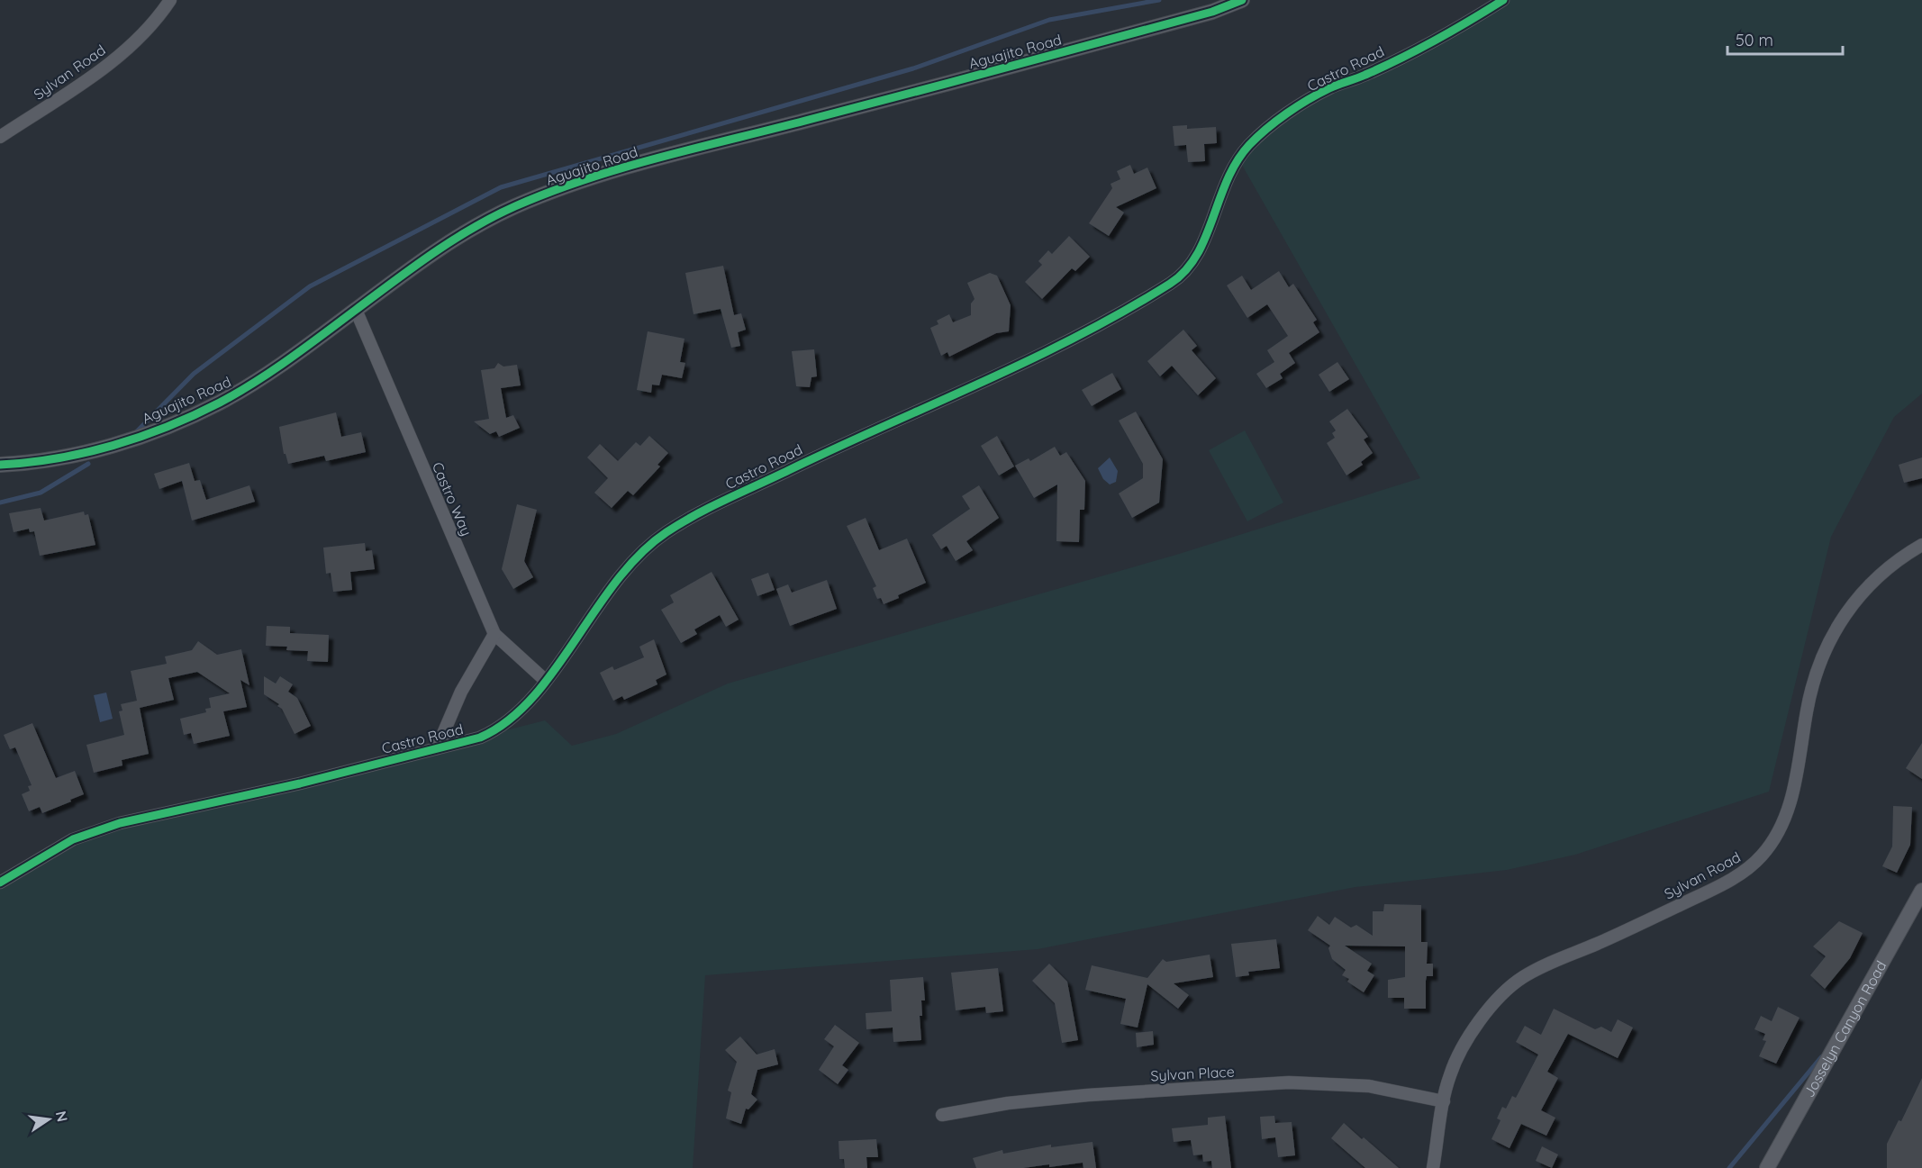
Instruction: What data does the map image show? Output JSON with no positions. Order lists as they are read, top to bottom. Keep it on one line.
{"streets":{"street":["Aguajito Road","Castro Road","Sylvan Road","Castro Way","Josselyn Canyon Road","Sylvan Place"]},"crossings":[["Aguajito Road","Castro Way"],["Castro Road","Castro Way"],["Sylvan Road","Sylvan Place"]],"scale_bar":"50 m","north":"right"}
